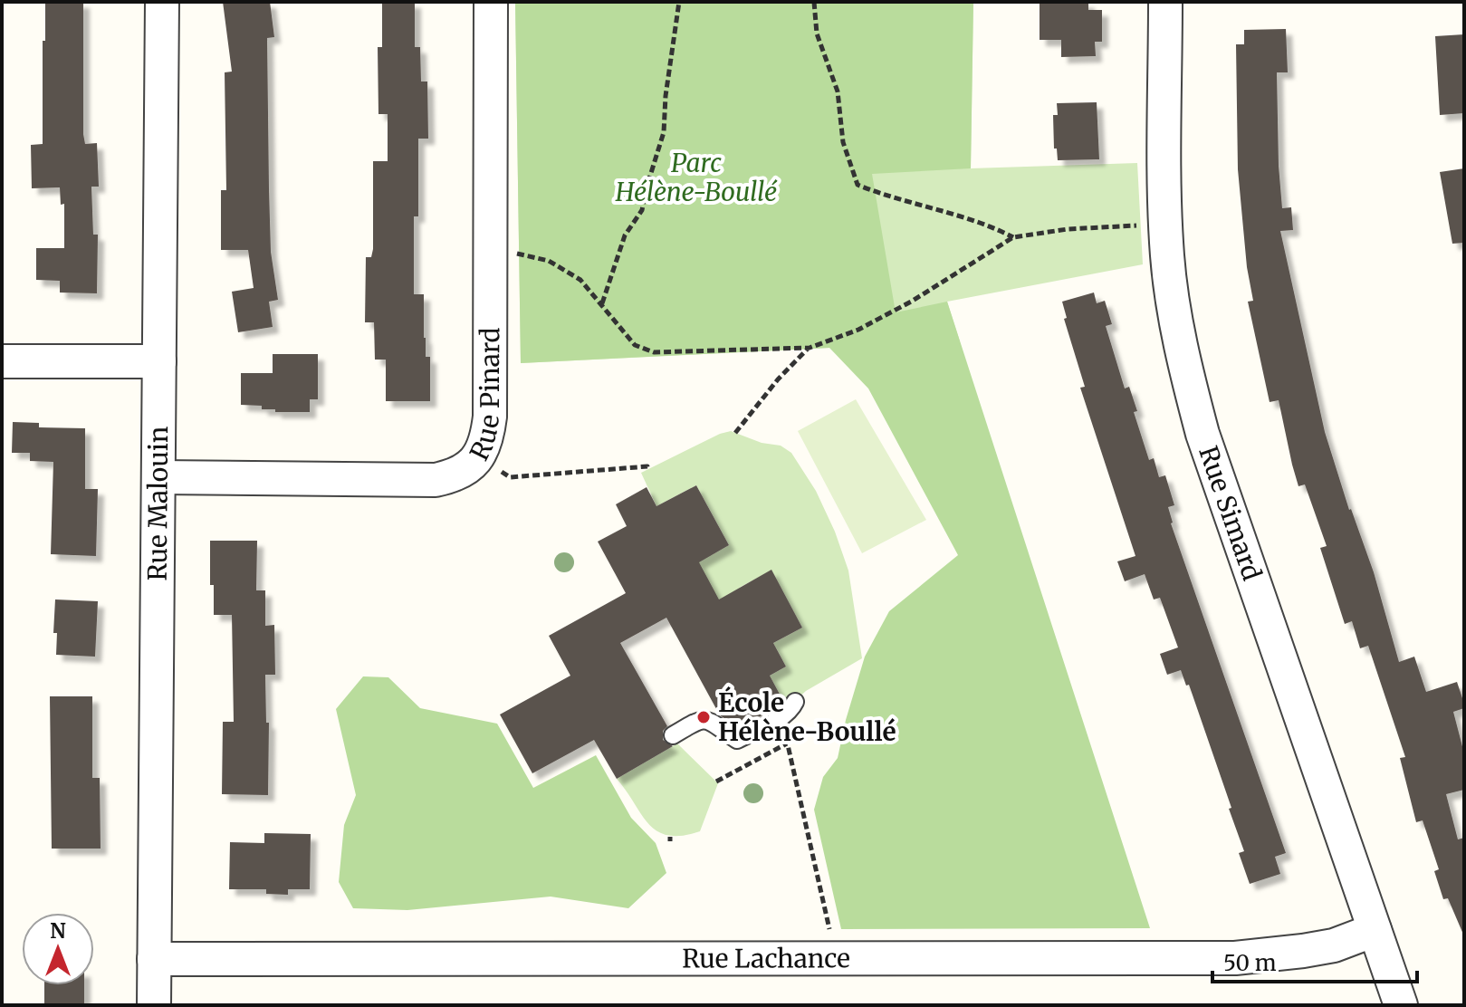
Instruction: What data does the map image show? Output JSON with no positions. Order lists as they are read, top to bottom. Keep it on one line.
{"streets":{"street":["Rue Pinard","Rue Malouin","Rue Simard","Rue Lachance"]},"crossings":[["Rue Pinard","Rue Malouin"],["Rue Malouin","Rue Lachance"],["Rue Simard","Rue Lachance"]],"parks":["Parc Hélène-Boullé"],"places":["École Hélène-Boullé"],"scale_bar":"50 m","north":"top"}
